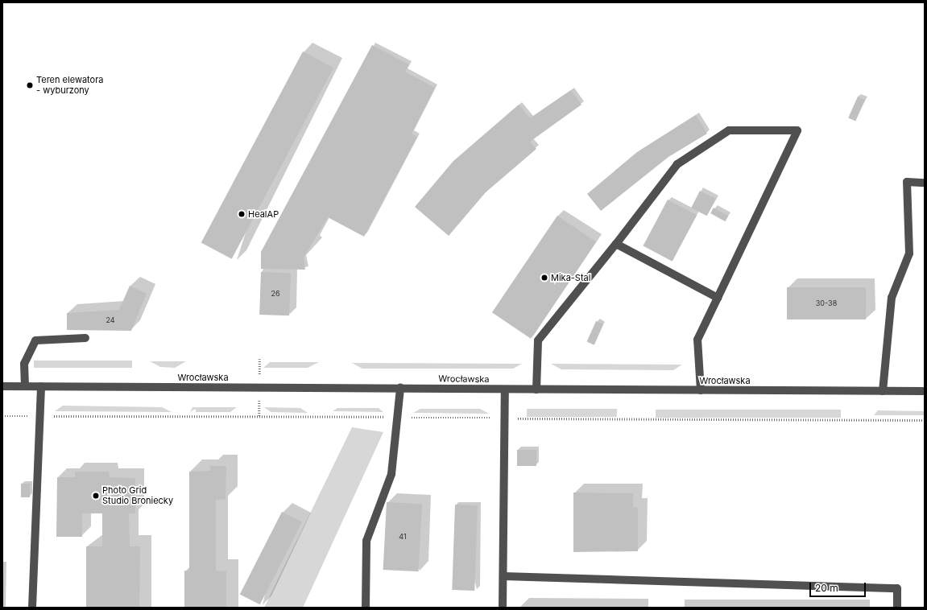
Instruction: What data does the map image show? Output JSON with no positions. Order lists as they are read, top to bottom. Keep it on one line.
{"streets":{"street":["Wrocławska"]},"places":["Teren elewatora - wyburzony","HealAP","Mika-Stal","Photo Grid Studio Broniecky"],"house_numbers":["26","30-38","24","41"],"scale_bar":"20 m"}
